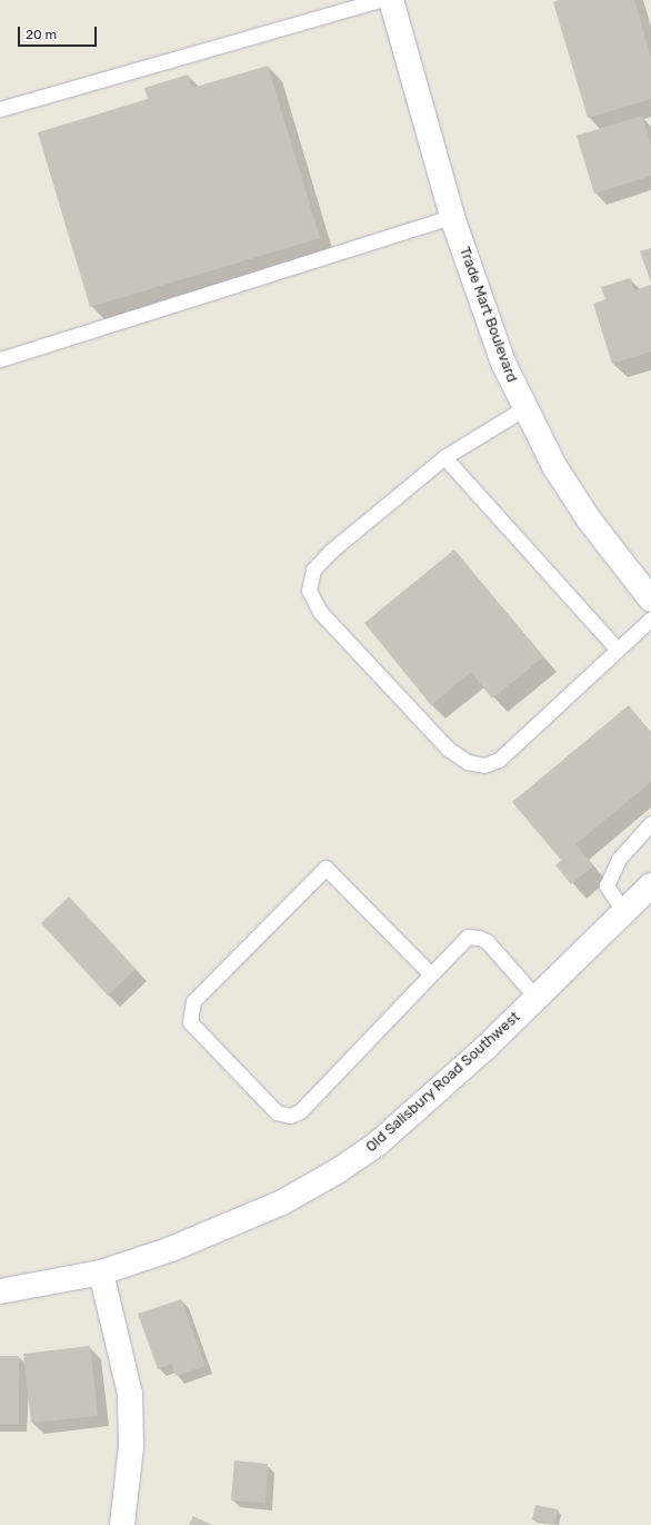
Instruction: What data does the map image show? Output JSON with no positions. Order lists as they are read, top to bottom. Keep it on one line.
{"streets":{"street":["Trade Mart Boulevard","Old Salisbury Road Southwest"]},"scale_bar":"20 m"}
